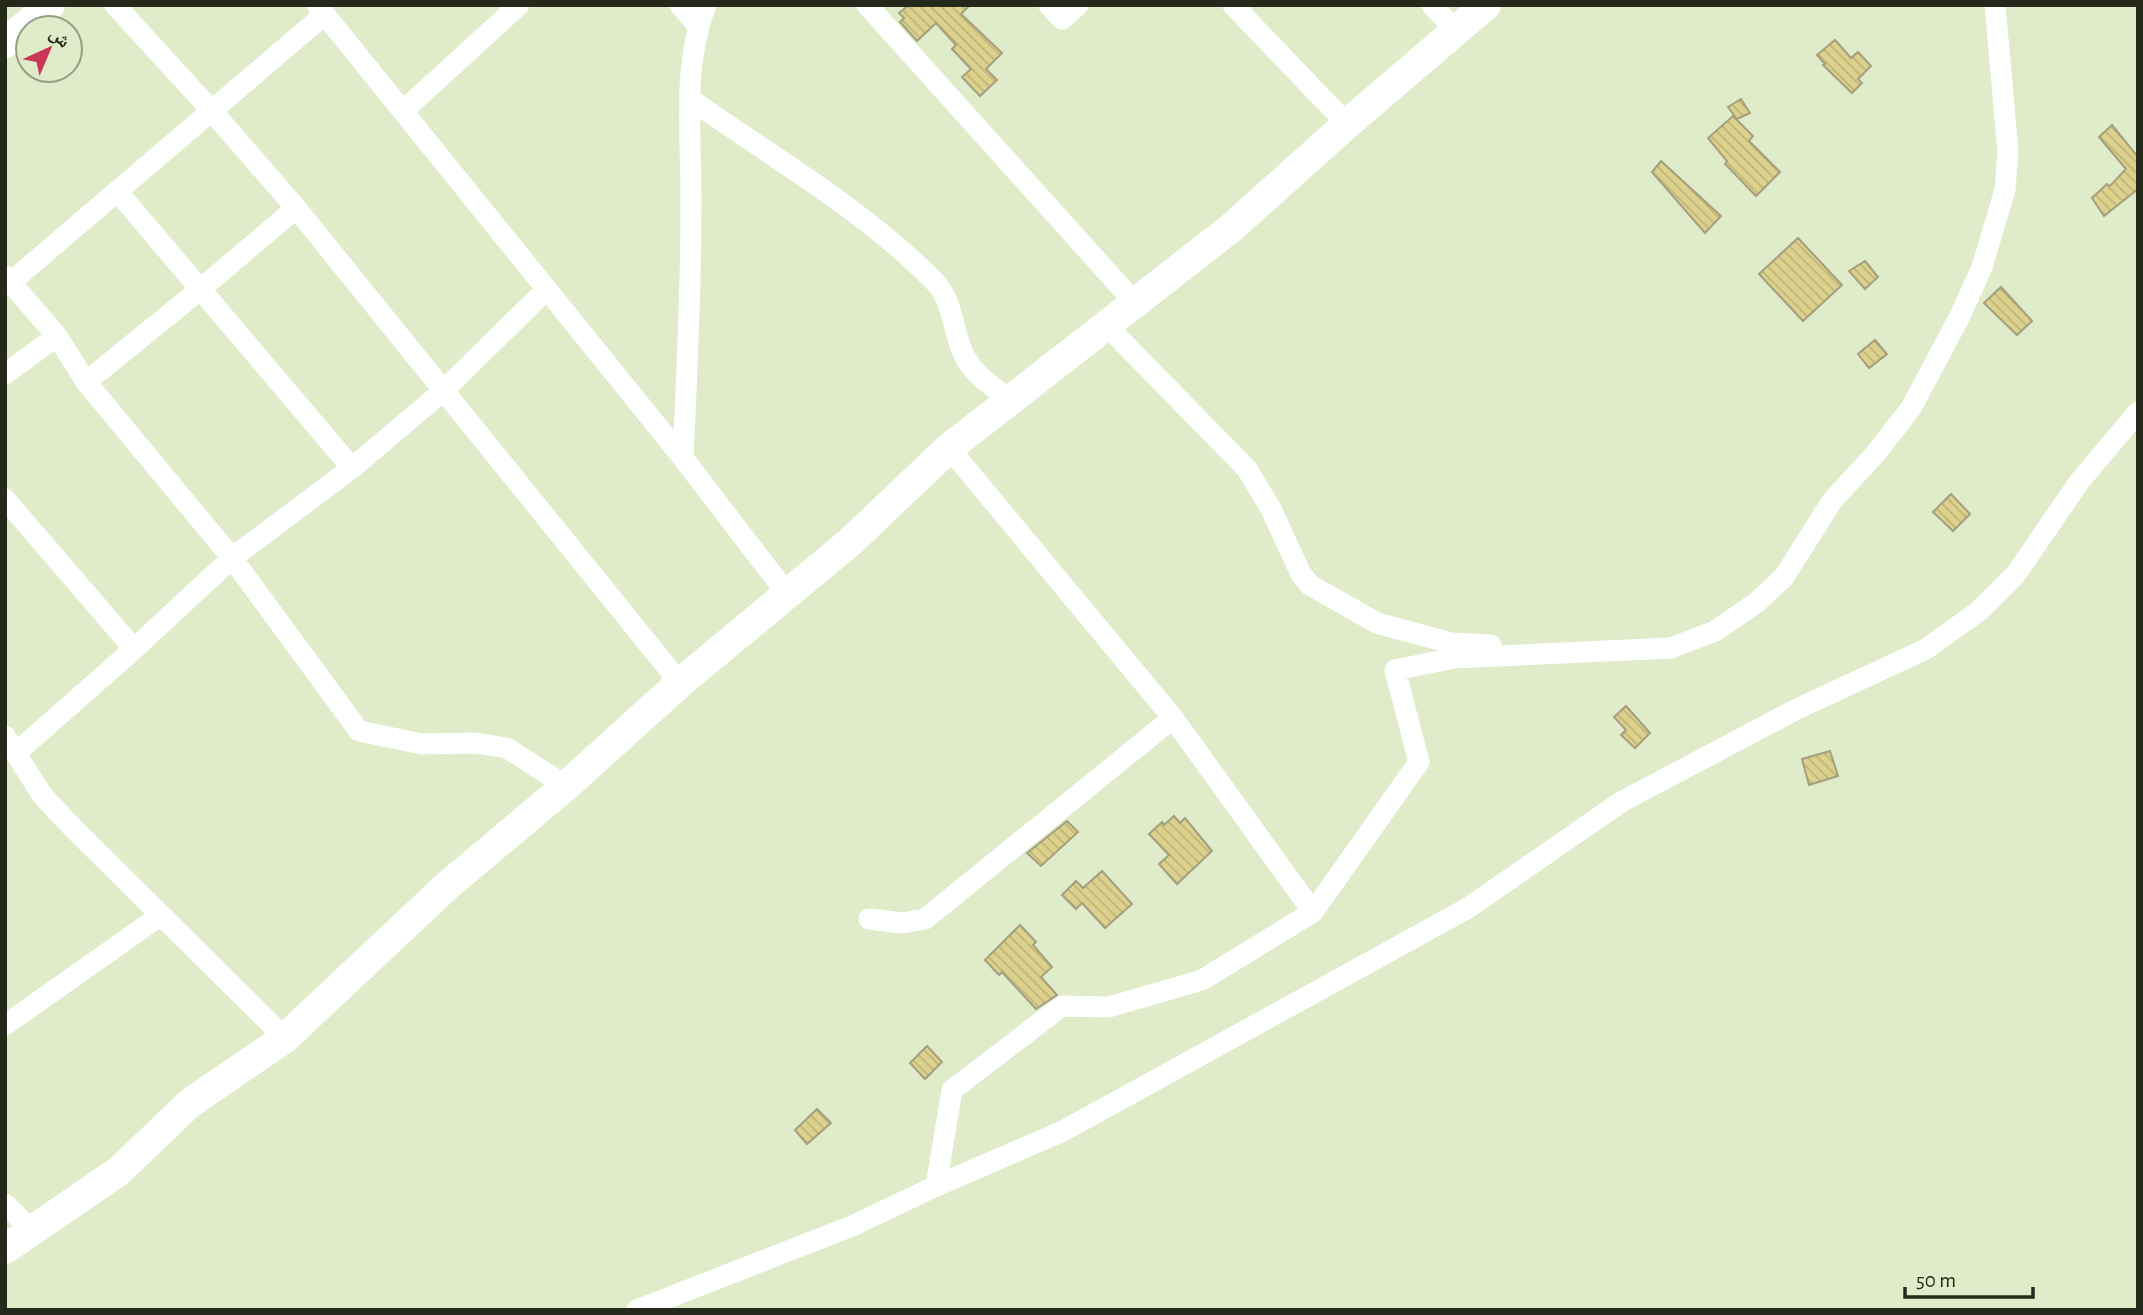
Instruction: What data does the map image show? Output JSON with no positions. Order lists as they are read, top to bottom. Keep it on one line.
{"scale_bar":"50 m","north":"top right"}
